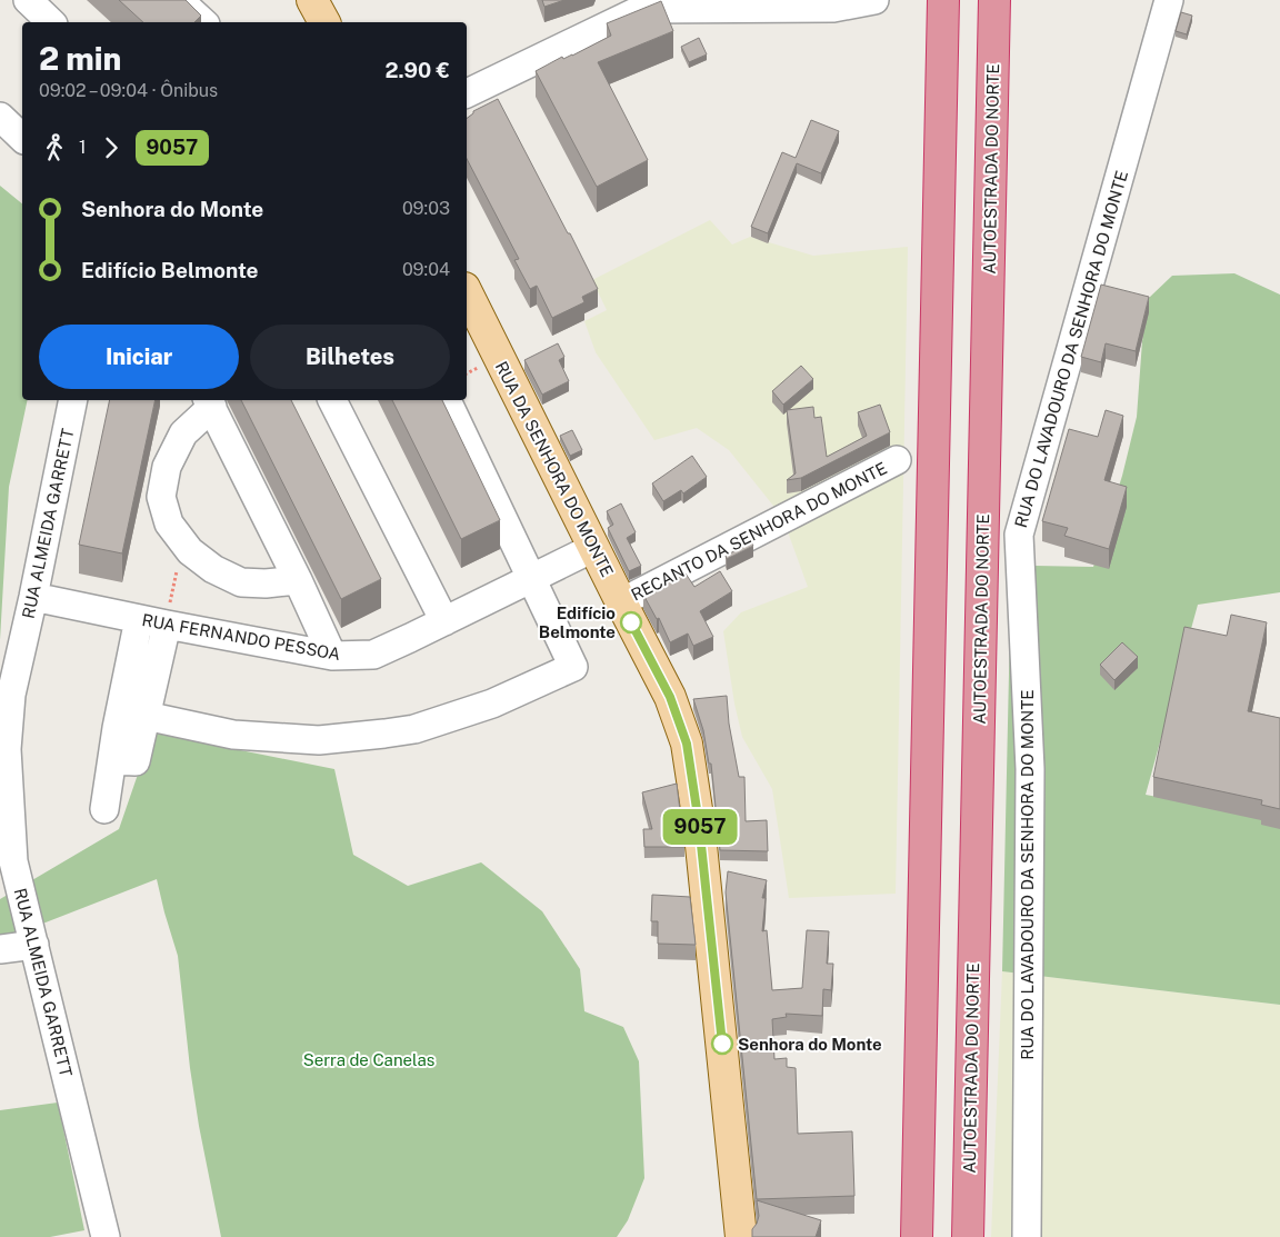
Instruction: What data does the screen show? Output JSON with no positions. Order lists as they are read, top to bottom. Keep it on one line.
{"streets":{"highway":["AUTOESTRADA DO NORTE"],"main road":["RUA DA SENHORA DO MONTE"],"street":["RUA DO LAVADOURO DA SENHORA DO MONTE","RUA ALMEIDA GARRETT","RECANTO DA SENHORA DO MONTE","RUA FERNANDO PESSOA"]},"crossings":[["RUA DA SENHORA DO MONTE","RECANTO DA SENHORA DO MONTE"],["RUA DA SENHORA DO MONTE","RUA FERNANDO PESSOA"],["RUA ALMEIDA GARRETT","RUA FERNANDO PESSOA"]],"parks":["Serra de Canelas"],"places":["Edifício Belmonte","Senhora do Monte"],"lines":["bus line 9057"],"page":{"on_map":"9057","heading":["2 min","09:02 – 09:04 · Ônibus","2.90 €"],"legs":["1","9057"],"list":[{"name":"Senhora do Monte","value":"09:03"},{"name":"Edifício Belmonte","value":"09:04"}],"buttons":["Iniciar","Bilhetes"]}}
